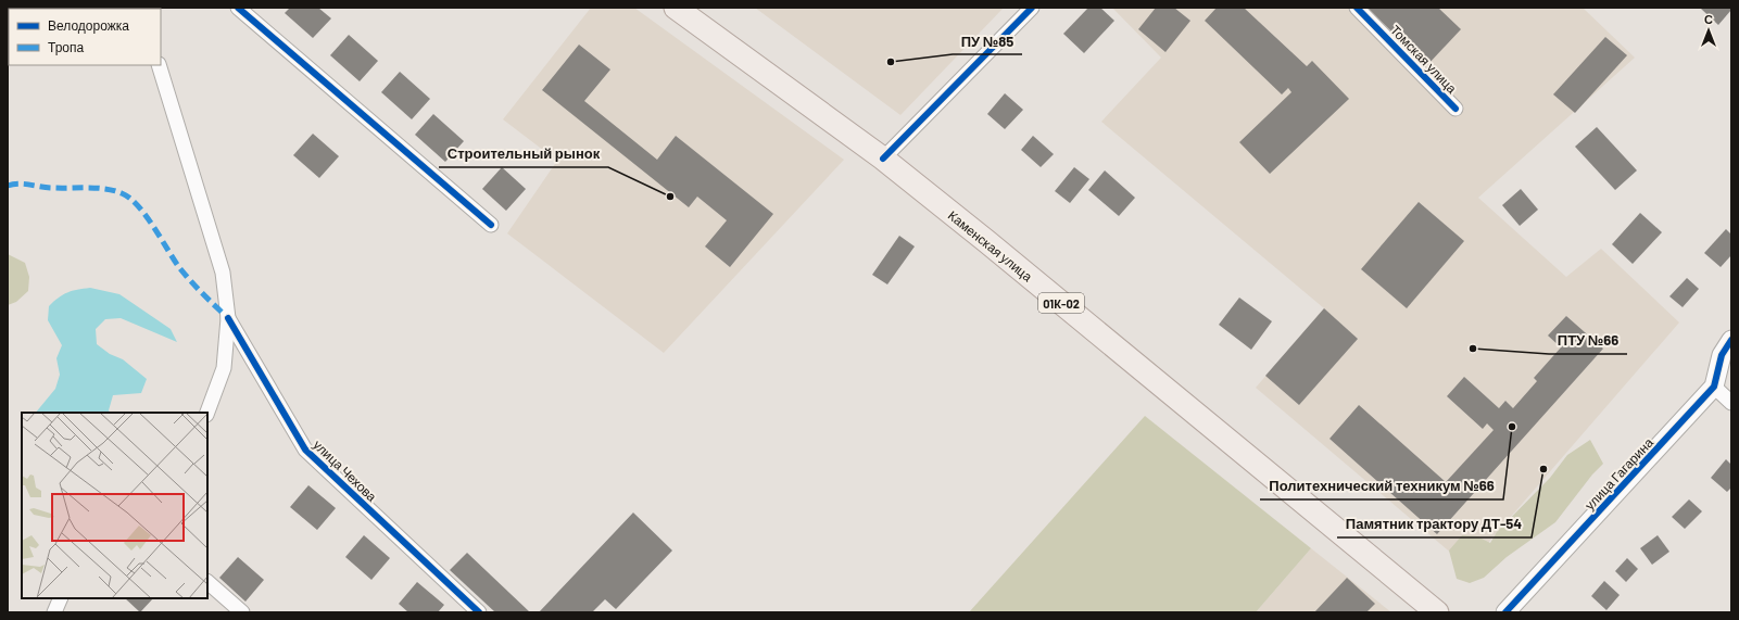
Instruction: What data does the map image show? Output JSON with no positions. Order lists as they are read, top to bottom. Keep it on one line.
{"streets":{"main road":["Каменская улица","01К-02"],"street":["Томская улица","улица Чехова","улица Гагарина"]},"places":["ПУ №85","Строительный рынок","ПТУ №66","Политехнический техникум №66","Памятник трактору ДТ-54"],"legend":["Велодорожка","Тропа"],"north":"top"}
